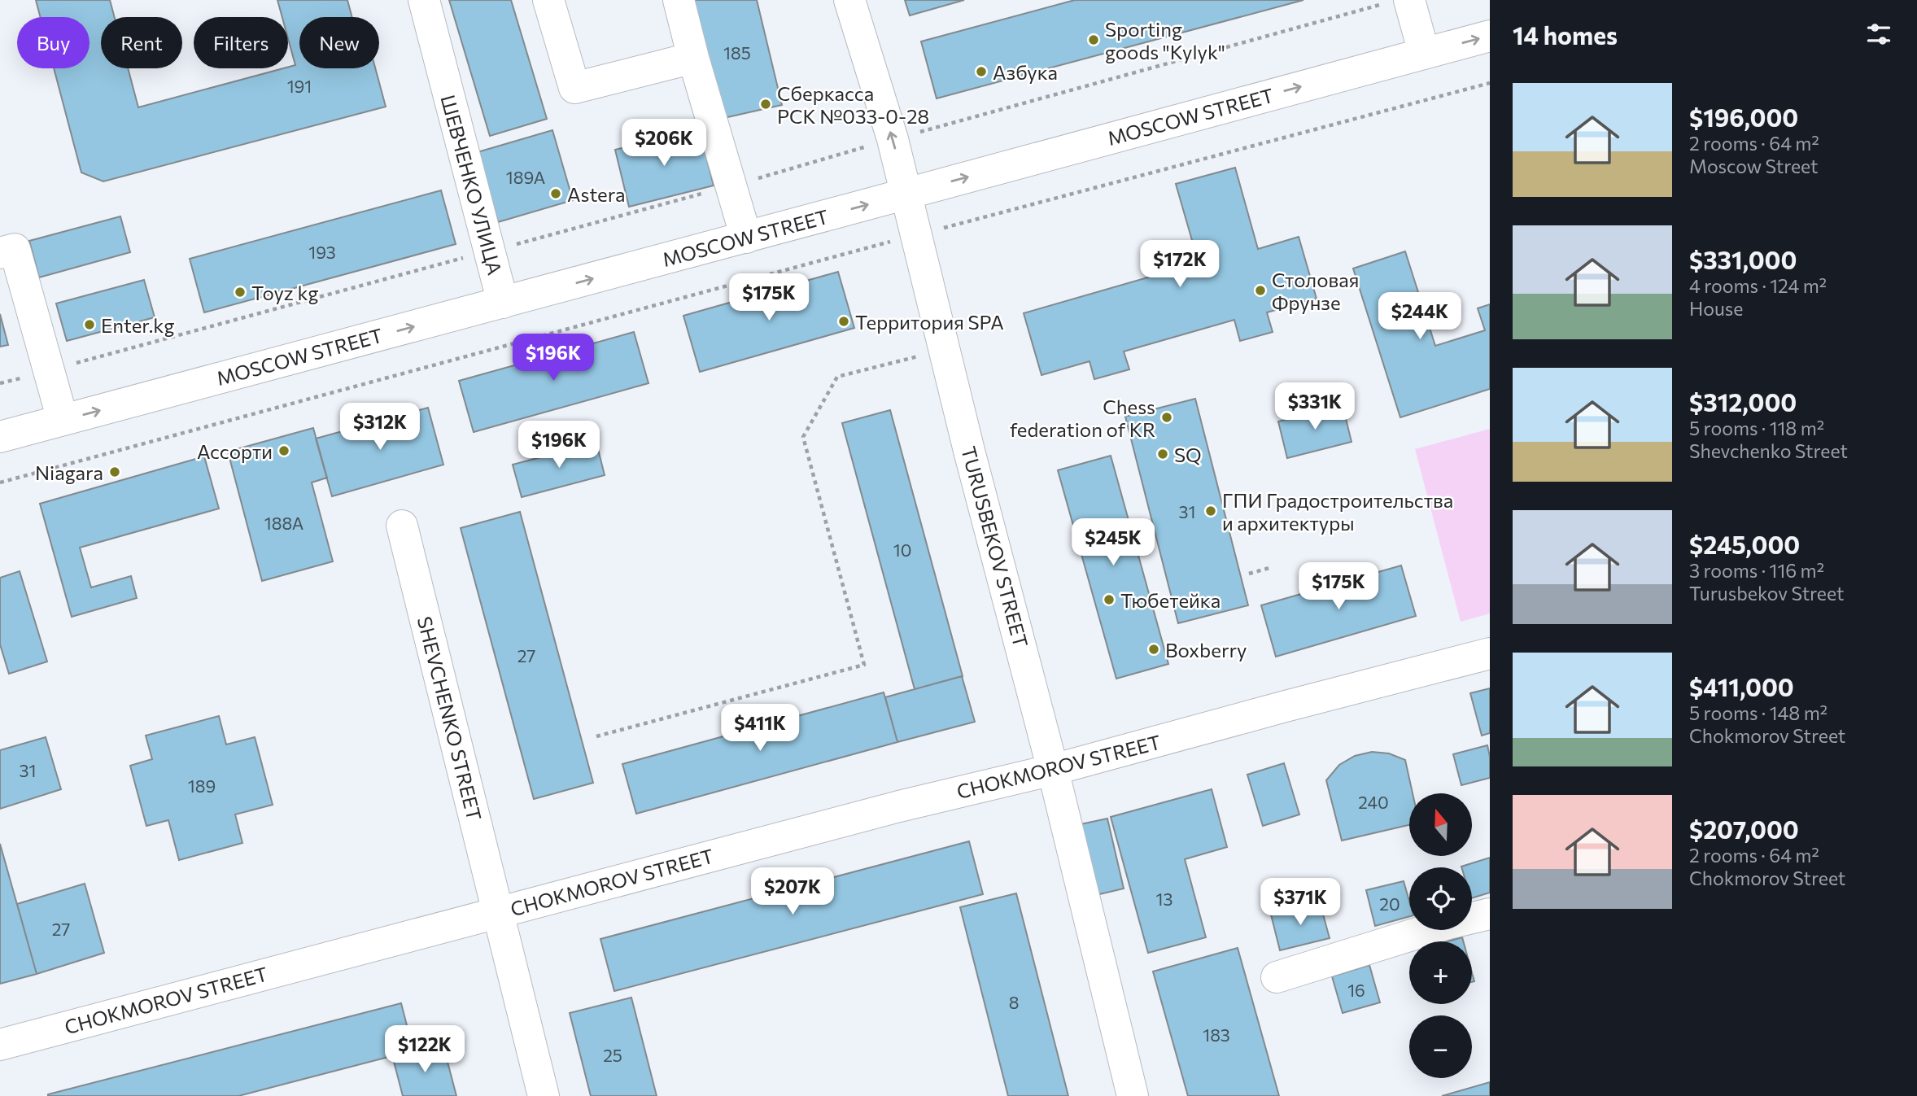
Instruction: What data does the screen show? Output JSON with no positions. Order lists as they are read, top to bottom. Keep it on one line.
{"streets":{"street":["MOSCOW STREET","ШЕВЧЕНКО УЛИЦА","TURUSBEKOV STREET","SHEVCHENKO STREET","CHOKMOROV STREET"]},"crossings":[["MOSCOW STREET","ШЕВЧЕНКО УЛИЦА"],["MOSCOW STREET","TURUSBEKOV STREET"],["TURUSBEKOV STREET","CHOKMOROV STREET"],["SHEVCHENKO STREET","CHOKMOROV STREET"]],"one_way":["MOSCOW STREET"],"places":["Sporting goods \"Kylyk\"","Азбука","Сберкасса РСК №033-0-28","Astera","Столовая Фрунзе","Toyz kg","Территория SPA","Enter.kg","Chess federation of KR","Ассорти","SQ","Niagara","ГПИ Градостроительства и архитектуры","Тюбетейка","Boxberry"],"house_numbers":["185","191","189А","193","31","188А","10","27","31","189","240","13","20","27","16","8","183","25"],"north":"top","page":{"heading":"14 homes","chip":["Buy","Rent","Filters","New"],"list":[{"name":"$196,000","note":"2 rooms · 64 m² · Moscow Street"},{"name":"$331,000","note":"4 rooms · 124 m² · House"},{"name":"$312,000","note":"5 rooms · 118 m² · Shevchenko Street"},{"name":"$245,000","note":"3 rooms · 116 m² · Turusbekov Street"},{"name":"$411,000","note":"5 rooms · 148 m² · Chokmorov Street"},{"name":"$207,000","note":"2 rooms · 64 m² · Chokmorov Street"}],"price":["$206K","$172K","$175K","$244K","$196K","$331K","$312K","$196K","$245K","$175K","$411K","$207K","$371K","$122K"],"map_buttons":["+","−"]}}
